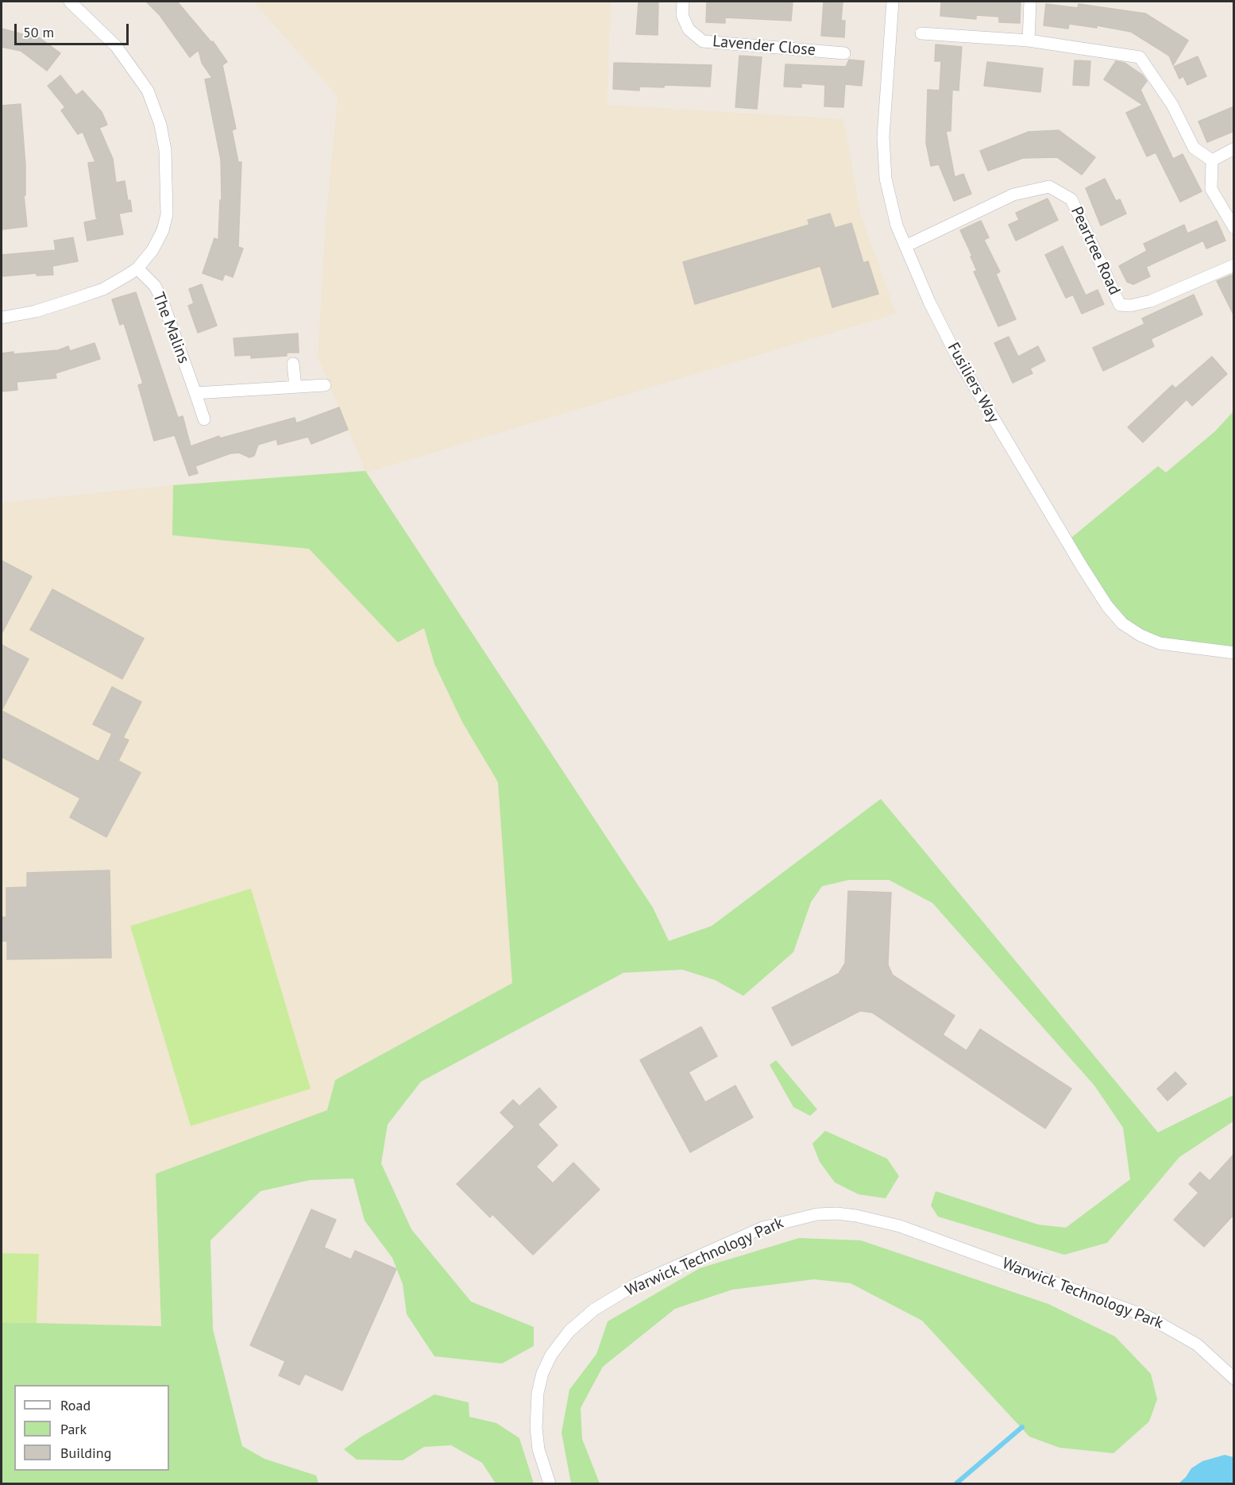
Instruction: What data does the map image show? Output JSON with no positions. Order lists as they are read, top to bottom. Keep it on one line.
{"streets":{"street":["Lavender Close","Peartree Road","The Malins","Fusiliers Way","Warwick Technology Park"]},"crossings":[["Peartree Road","Fusiliers Way"]],"legend":["Road","Park","Building"],"scale_bar":"50 m"}
